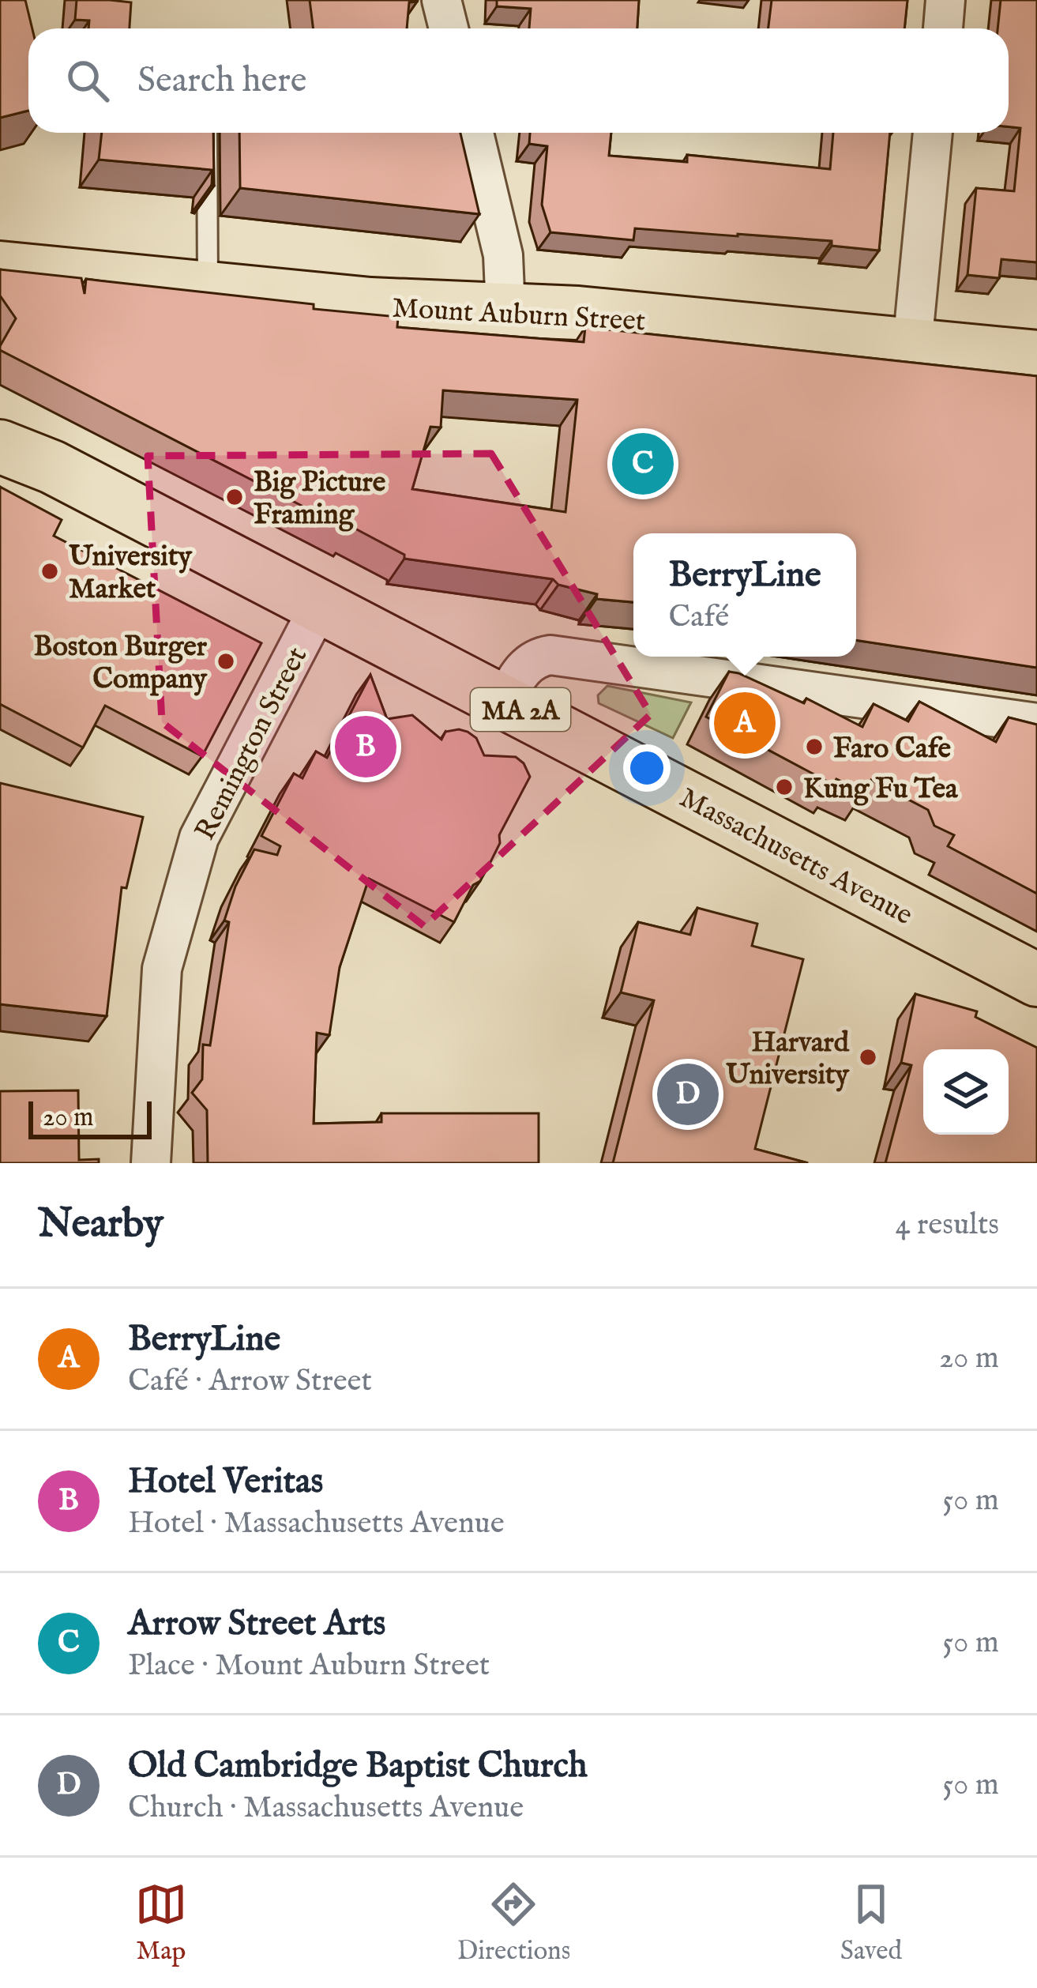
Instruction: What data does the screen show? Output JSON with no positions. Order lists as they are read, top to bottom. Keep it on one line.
{"streets":{"main road":["Mount Auburn Street","MA 2A","Massachusetts Avenue"],"street":["Remington Street"]},"crossings":[["Remington Street","Massachusetts Avenue"]],"places":["Big Picture Framing","University Market","Boston Burger Company","Faro Cafe","Kung Fu Tea","Harvard University"],"scale_bar":"20 m","page":{"search":"Search here","pins":["C","A","B","D"],"popup":["BerryLine","Café"],"scale":"20 m","heading":["Nearby","4 results"],"list":[{"mark":"A","name":"BerryLine","note":"Café · Arrow Street","value":"20 m"},{"mark":"B","name":"Hotel Veritas","note":"Hotel · Massachusetts Avenue","value":"50 m"},{"mark":"C","name":"Arrow Street Arts","note":"Place · Mount Auburn Street","value":"50 m"},{"mark":"D","name":"Old Cambridge Baptist Church","note":"Church · Massachusetts Avenue","value":"50 m"}],"nav":["Map","Directions","Saved"]}}
